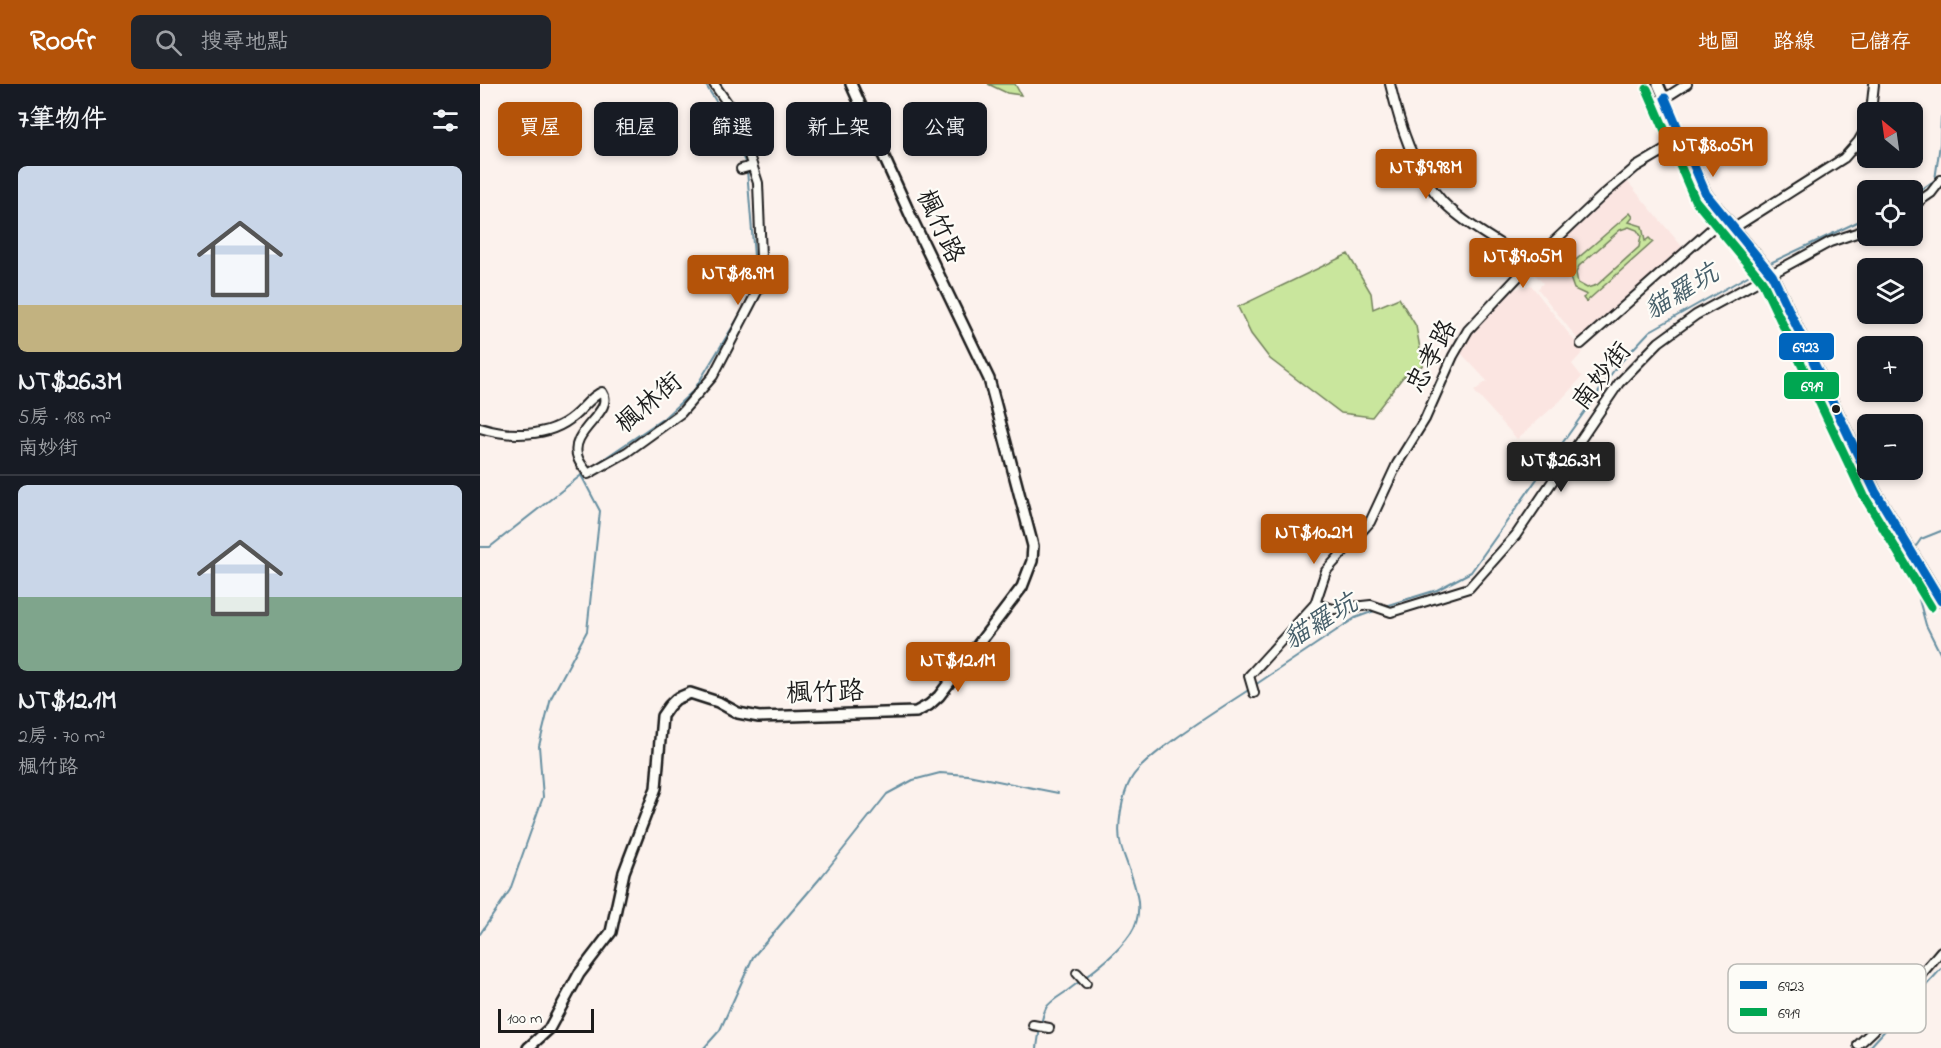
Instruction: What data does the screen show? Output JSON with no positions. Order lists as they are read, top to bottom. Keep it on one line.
{"streets":{"street":["楓竹路","忠孝路","南妙街","楓林街"]},"crossings":[["忠孝路","南妙街"]],"water":["貓羅坑"],"lines":["transit line 6919","transit line 6923"],"legend":["6923","6919"],"scale_bar":"100 m","north":"top left","page":{"header":"Roofr","search":"搜尋地點","nav":["地圖","路線","已儲存"],"heading":"7筆物件","map_buttons":["+","−"],"chip":["買屋","租屋","篩選","新上架","公寓"],"price":["NT$8.05M","NT$9.98M","NT$9.05M","NT$18.9M","NT$26.3M","NT$10.2M","NT$12.1M"],"list":[{"name":"NT$26.3M","note":"5房 · 188 m² · 南妙街"},{"name":"NT$12.1M","note":"2房 · 70 m² · 楓竹路"}],"scale":"100 m"}}
